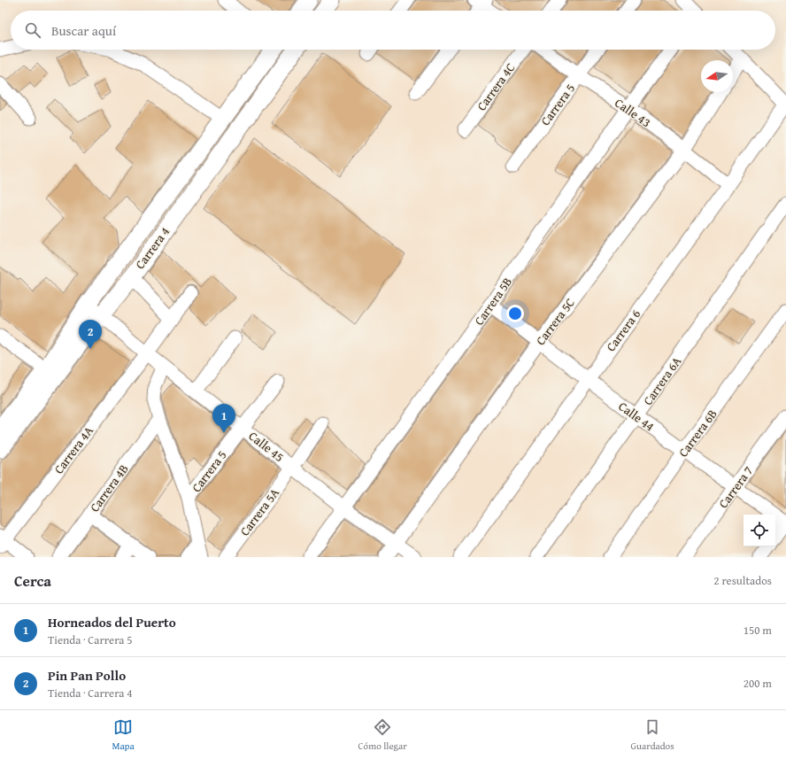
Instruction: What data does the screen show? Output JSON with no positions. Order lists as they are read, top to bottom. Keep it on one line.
{"streets":{"street":["Carrera 4C","Carrera 5","Calle 43","Carrera 4","Carrera 5B","Carrera 5C","Carrera 6","Carrera 6A","Calle 44","Carrera 6B","Calle 45","Carrera 4A","Carrera 7","Carrera 4B","Carrera 5A"]},"crossings":[["Carrera 5","Calle 43"],["Carrera 5","Calle 45"],["Calle 43","Carrera 5B"],["Calle 43","Carrera 5C"],["Calle 43","Carrera 6"],["Carrera 4","Calle 45"],["Carrera 5B","Calle 44"],["Carrera 5B","Calle 45"],["Carrera 5C","Calle 44"],["Carrera 5C","Calle 45"],["Carrera 6","Calle 44"],["Carrera 6A","Calle 44"],["Calle 44","Carrera 6B"],["Calle 44","Carrera 7"],["Calle 45","Carrera 4A"],["Calle 45","Carrera 5A"]],"north":"left","page":{"search":"Buscar aquí","pins":["2","1"],"heading":["Cerca","2 resultados"],"list":[{"mark":"1","name":"Horneados del Puerto","note":"Tienda · Carrera 5","value":"150 m"},{"mark":"2","name":"Pin Pan Pollo","note":"Tienda · Carrera 4","value":"200 m"}],"nav":["Mapa","Cómo llegar","Guardados"]}}
